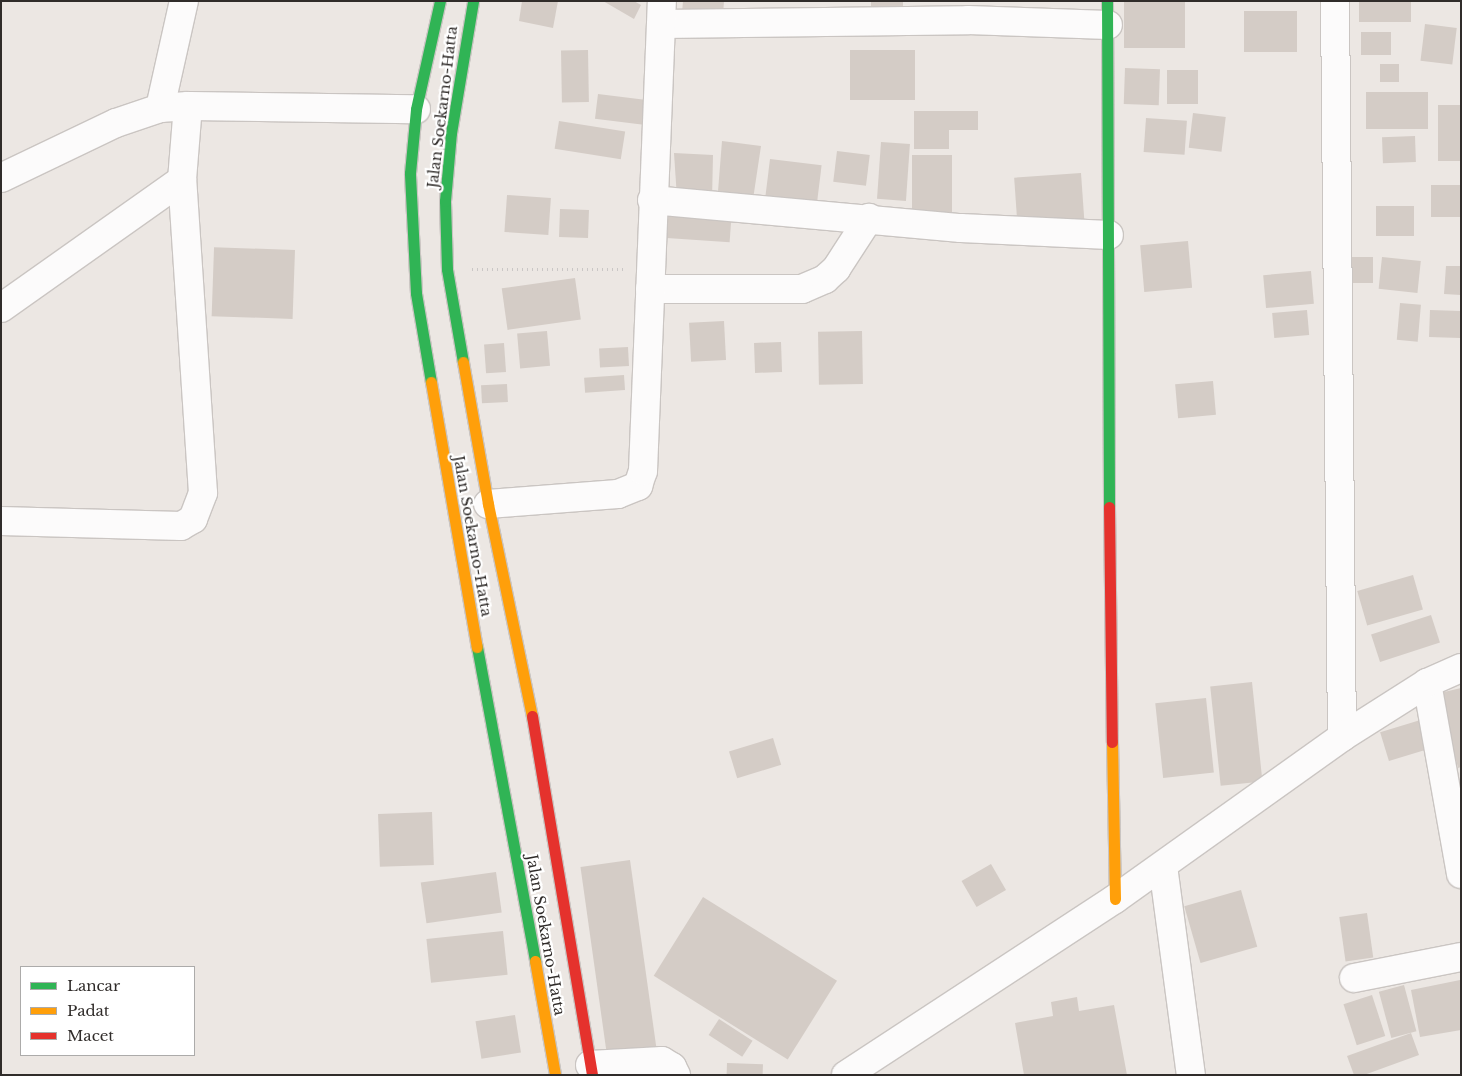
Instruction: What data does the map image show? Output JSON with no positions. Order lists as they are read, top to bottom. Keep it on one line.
{"streets":{"main road":["Jalan Soekarno-Hatta"]},"legend":["Lancar","Padat","Macet"]}
